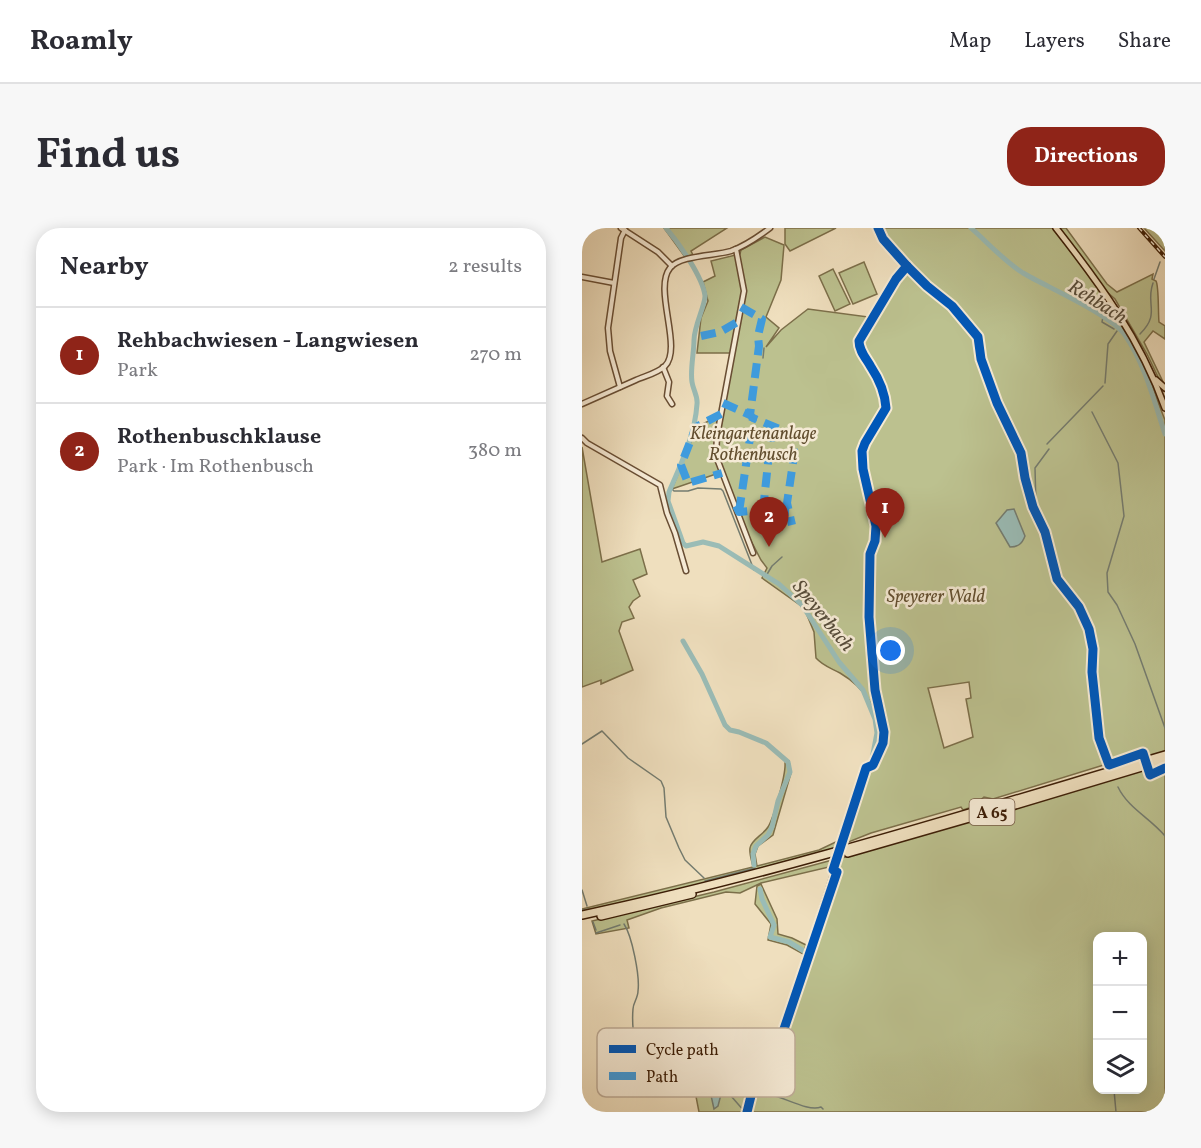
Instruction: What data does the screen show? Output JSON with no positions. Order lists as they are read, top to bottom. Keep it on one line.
{"streets":{"highway":["A 65"]},"water":["Rehbach","Speyerbach"],"parks":["Kleingartenanlage Rothenbusch","Speyerer Wald"],"legend":["Cycle path","Path"],"page":{"header":"Roamly","nav":["Map","Layers","Share"],"title":"Find us","buttons":"Directions","heading":["Nearby","2 results"],"list":[{"mark":"1","name":"Rehbachwiesen - Langwiesen","note":"Park","value":"270 m"},{"mark":"2","name":"Rothenbuschklause","note":"Park · Im Rothenbusch","value":"380 m"}],"pins":["1","2"],"map_buttons":["+","−"]}}
